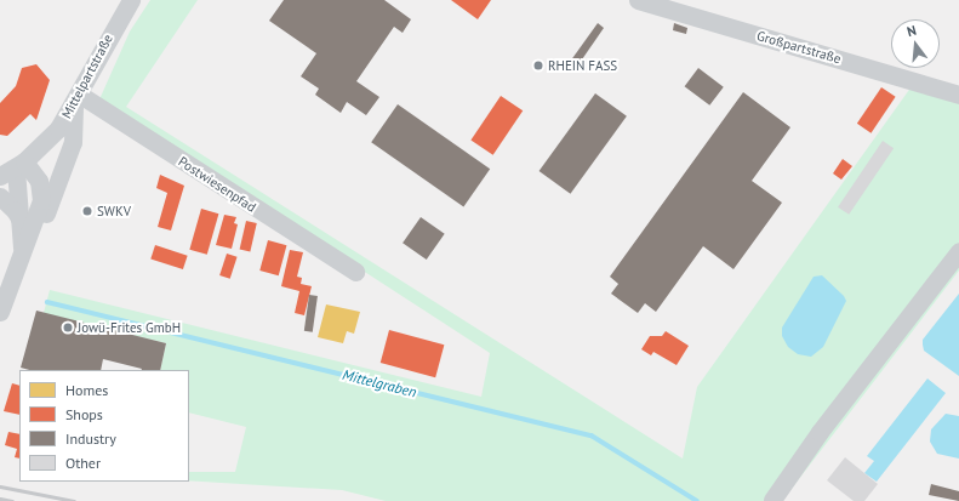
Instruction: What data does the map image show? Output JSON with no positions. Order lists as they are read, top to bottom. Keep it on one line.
{"streets":{"street":["Großpartstraße","Mittelpartstraße","Postwiesenpfad"]},"crossings":[["Mittelpartstraße","Postwiesenpfad"]],"water":["Mittelgraben"],"places":["RHEIN FASS","SWKV","Jowü-Frites GmbH"],"legend":["Homes","Shops","Industry","Other"],"north":"top"}
